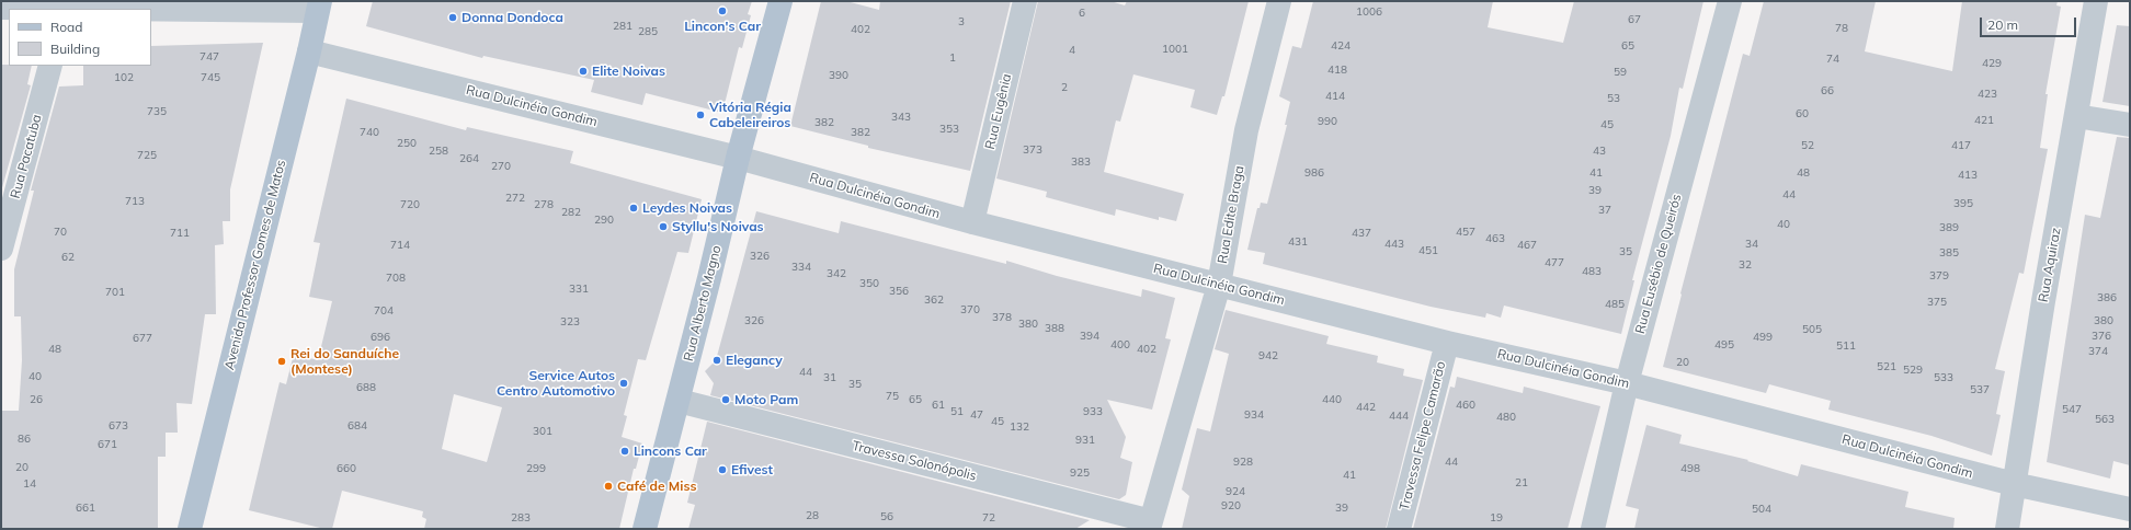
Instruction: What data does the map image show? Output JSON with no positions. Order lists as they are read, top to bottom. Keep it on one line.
{"streets":{"main road":["Avenida Professor Gomes de Matos","Rua Alberto Magno"],"street":["Rua Dulcinéia Gondim","Rua Eugênia","Rua Pacatuba","Rua Edite Braga","Rua Eusébio de Queirós","Rua Aquiraz","Travessa Felipe Camarão","Travessa Solonópolis"]},"crossings":[["Rua Dulcinéia Gondim","Rua Eugênia"],["Rua Dulcinéia Gondim","Rua Edite Braga"],["Rua Dulcinéia Gondim","Rua Eusébio de Queirós"],["Rua Dulcinéia Gondim","Avenida Professor Gomes de Matos"],["Rua Dulcinéia Gondim","Rua Aquiraz"],["Rua Dulcinéia Gondim","Rua Alberto Magno"],["Rua Dulcinéia Gondim","Travessa Felipe Camarão"],["Rua Edite Braga","Travessa Solonópolis"],["Rua Alberto Magno","Travessa Solonópolis"]],"places":["Lincon's Car","Donna Dondoca","Elite Noivas","Vitória Régia Cabeleireiros","Leydes Noivas","Styllu's Noivas","Elegancy","Rei do Sanduíche (Montese)","Service Autos Centro Automotivo","Moto Pam","Lincons Car","Efivest","Café de Miss"],"house_numbers":["1006","6","67","3","281","78","402","285","424","65","1001","4","747","1","74","429","418","59","390","102","745","2","66","423","414","53","735","60","343","421","990","382","45","353","740","382","250","52","417","373","258","43","725","264","383","270","986","41","48","413","39","44","272","713","395","720","278","37","282","290","40","389","70","457","711","437","463","431","443","34","714","467","451","35","385","326","62","477","32","334","483","342","379","708","350","331","356","701","386","362","375","485","370","704","378","326","380","323","380","388","505","394","376","696","499","677","400","495","511","48","402","374","942","20","521","529","44","40","31","533","35","688","537","75","26","65","440","61","460","442","547","51","933","47","934","444","480","563","45","673","684","132","301","86","931","671","928","44","20","660","299","498","925","41","21","14","924","920","661","39","504","28","56","283","72","19"],"legend":["Road","Building"],"scale_bar":"20 m"}
